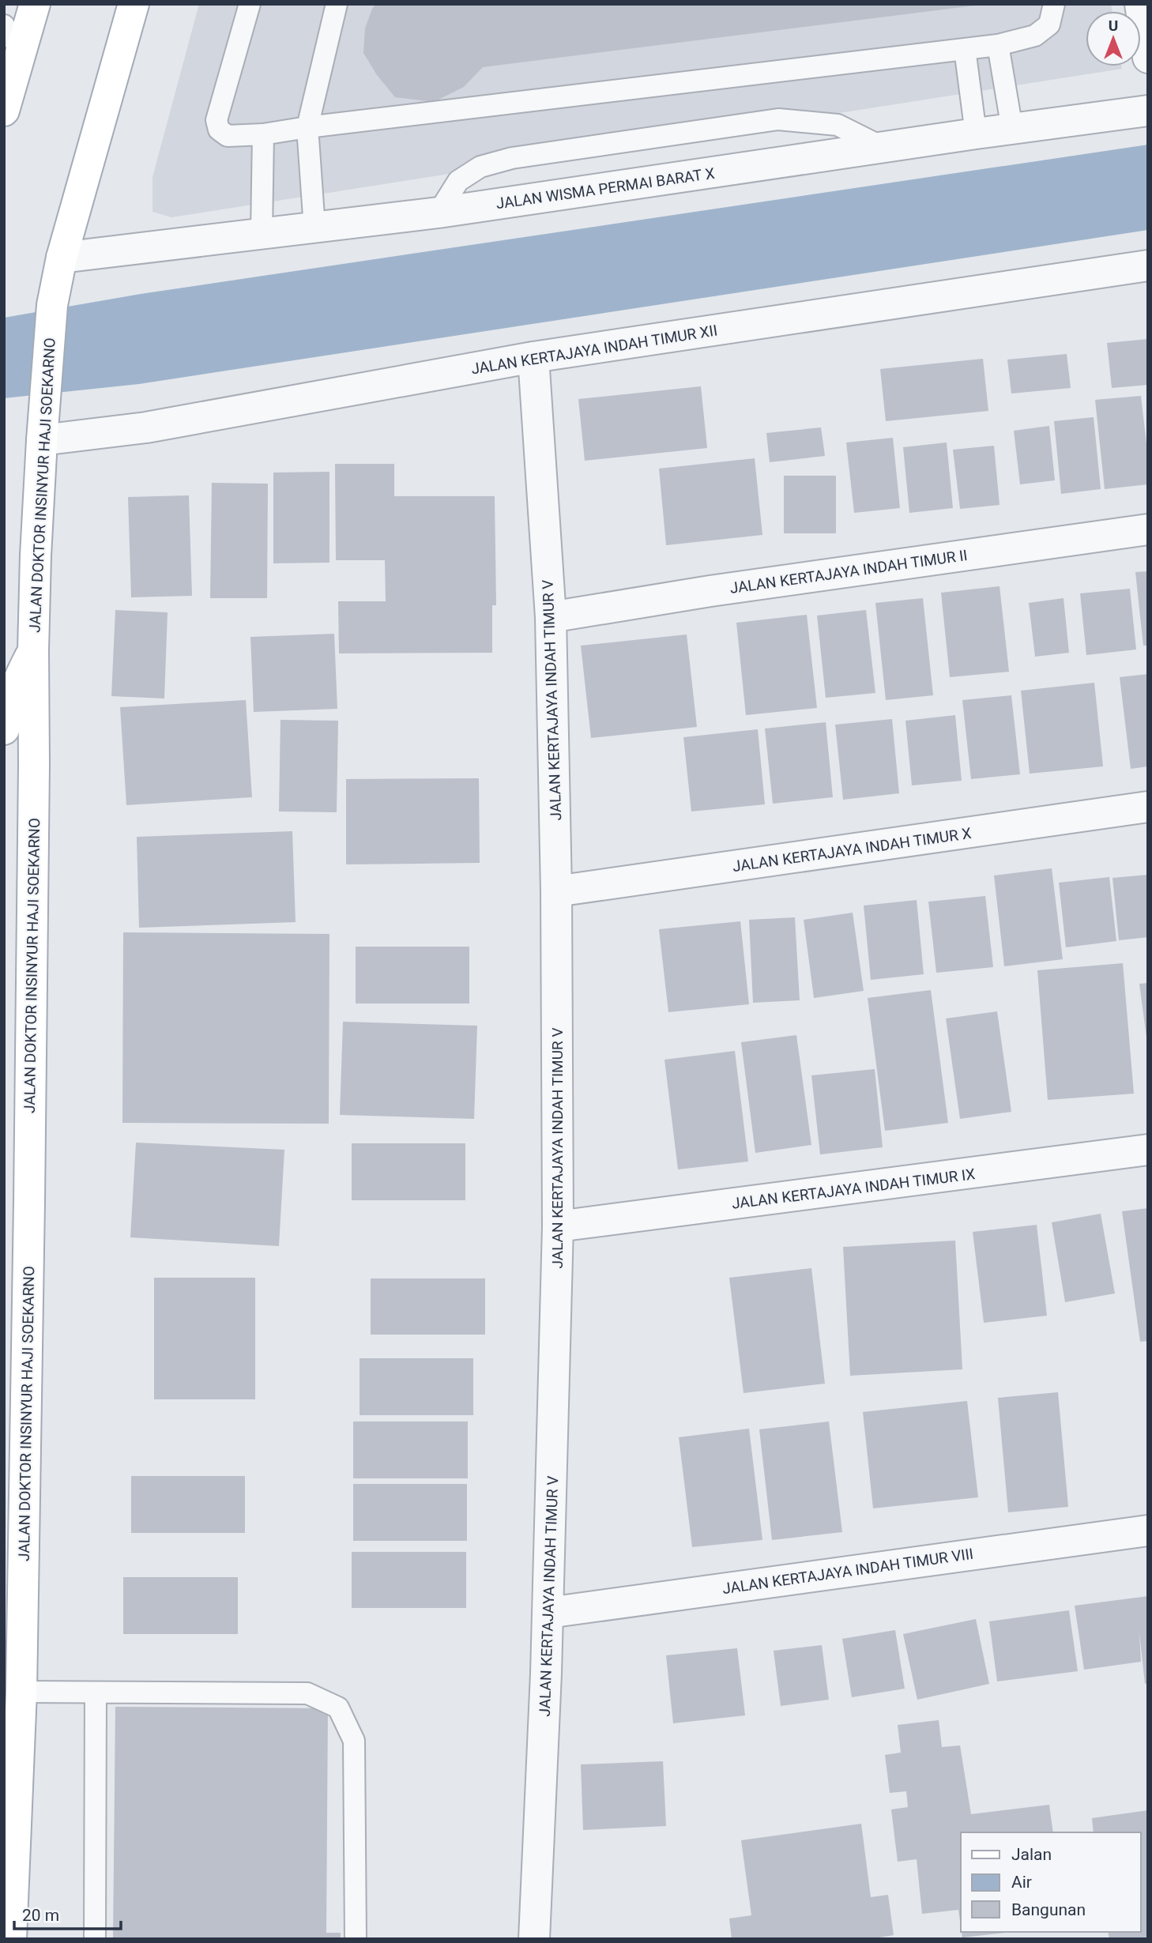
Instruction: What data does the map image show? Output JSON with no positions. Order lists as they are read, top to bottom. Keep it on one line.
{"streets":{"main road":["JALAN DOKTOR INSINYUR HAJI SOEKARNO"],"street":["JALAN WISMA PERMAI BARAT X","JALAN KERTAJAYA INDAH TIMUR XII","JALAN KERTAJAYA INDAH TIMUR II","JALAN KERTAJAYA INDAH TIMUR V","JALAN KERTAJAYA INDAH TIMUR X","JALAN KERTAJAYA INDAH TIMUR IX","JALAN KERTAJAYA INDAH TIMUR VIII"]},"crossings":[["JALAN WISMA PERMAI BARAT X","JALAN DOKTOR INSINYUR HAJI SOEKARNO"],["JALAN KERTAJAYA INDAH TIMUR XII","JALAN DOKTOR INSINYUR HAJI SOEKARNO"],["JALAN KERTAJAYA INDAH TIMUR XII","JALAN KERTAJAYA INDAH TIMUR V"],["JALAN KERTAJAYA INDAH TIMUR II","JALAN KERTAJAYA INDAH TIMUR V"],["JALAN KERTAJAYA INDAH TIMUR V","JALAN KERTAJAYA INDAH TIMUR X"],["JALAN KERTAJAYA INDAH TIMUR V","JALAN KERTAJAYA INDAH TIMUR IX"],["JALAN KERTAJAYA INDAH TIMUR V","JALAN KERTAJAYA INDAH TIMUR VIII"]],"legend":["Jalan","Air","Bangunan"],"scale_bar":"20 m","north":"top"}
